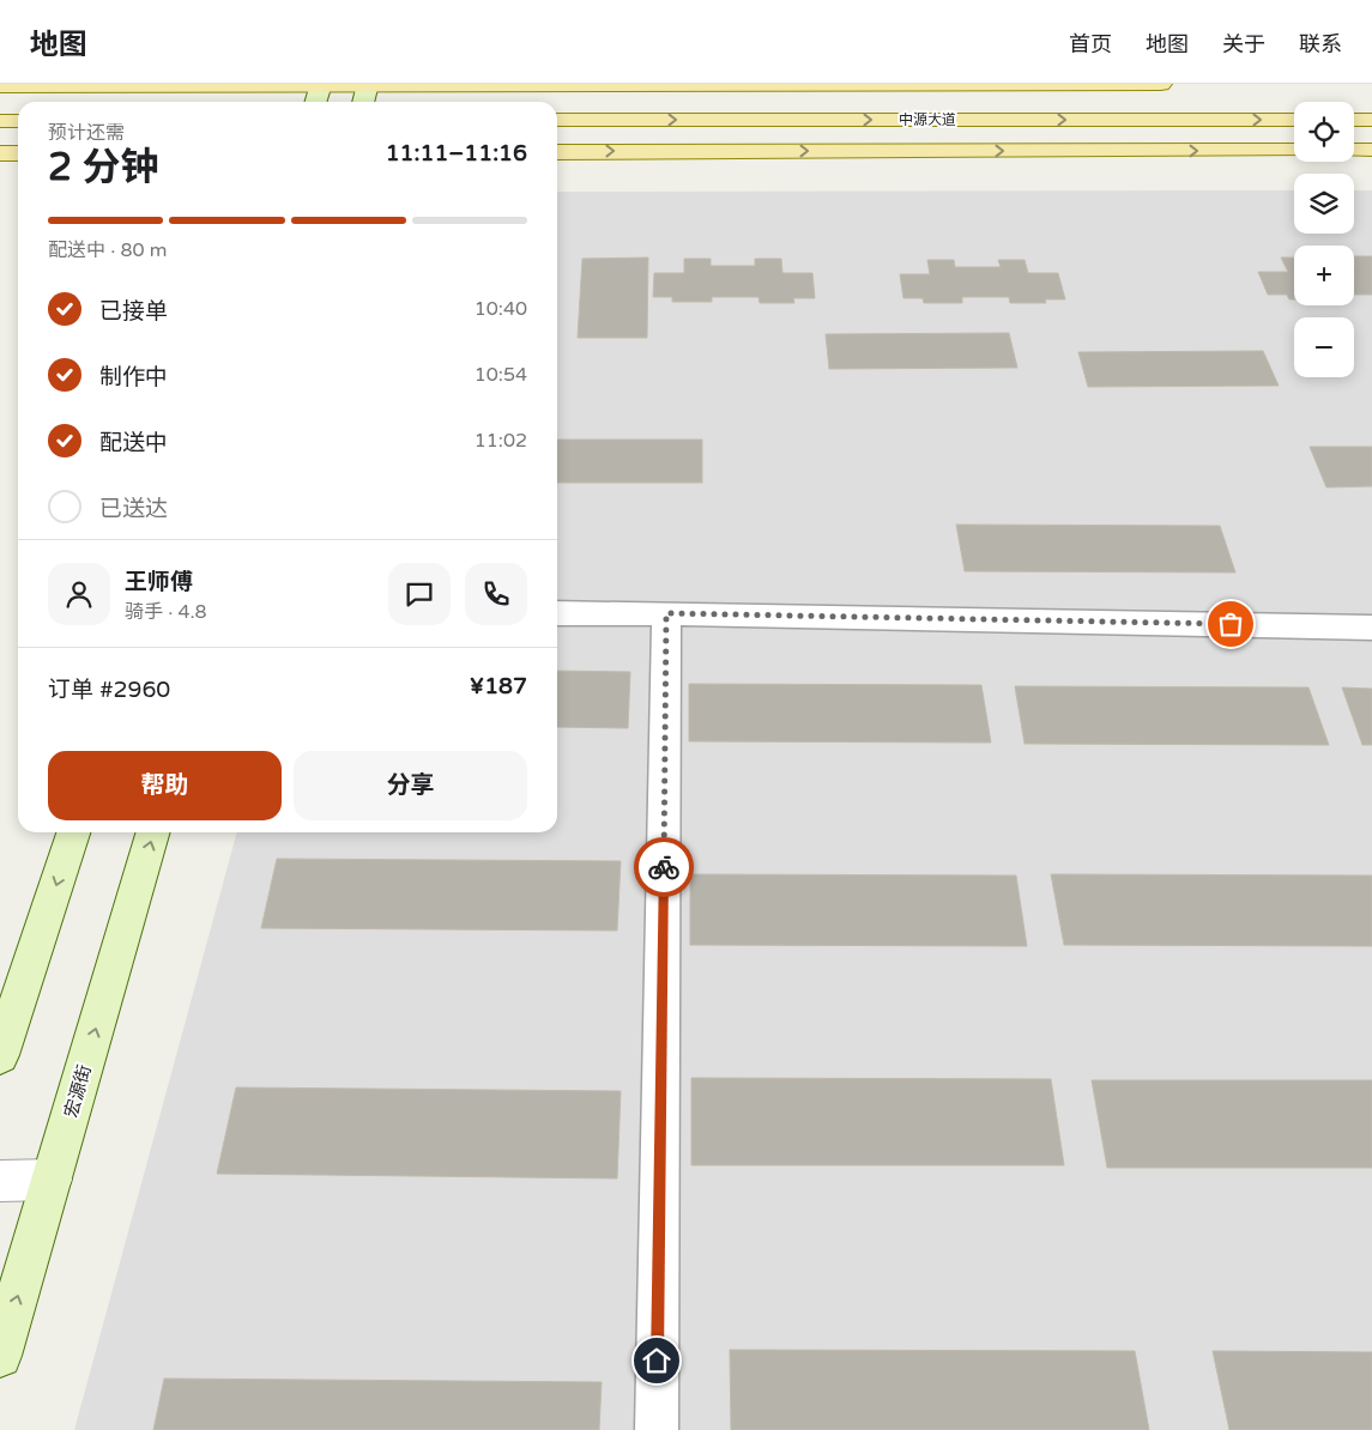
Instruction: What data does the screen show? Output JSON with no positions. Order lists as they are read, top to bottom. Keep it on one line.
{"streets":{"main road":["中源大道","宏源街"]},"page":{"header":"地图","nav":["首页","地图","关于","联系"],"map_buttons":["+","−"],"heading":["2 分钟","预计还需","11:11–11:16"],"panel":["王师傅","骑手 · 4.8","订单 #2960","¥187"],"bar":"配送中 · 80 m","list":[["已接单","10:40"],["制作中","10:54"],["配送中","11:02"],"已送达"],"buttons":["帮助","分享"]}}
